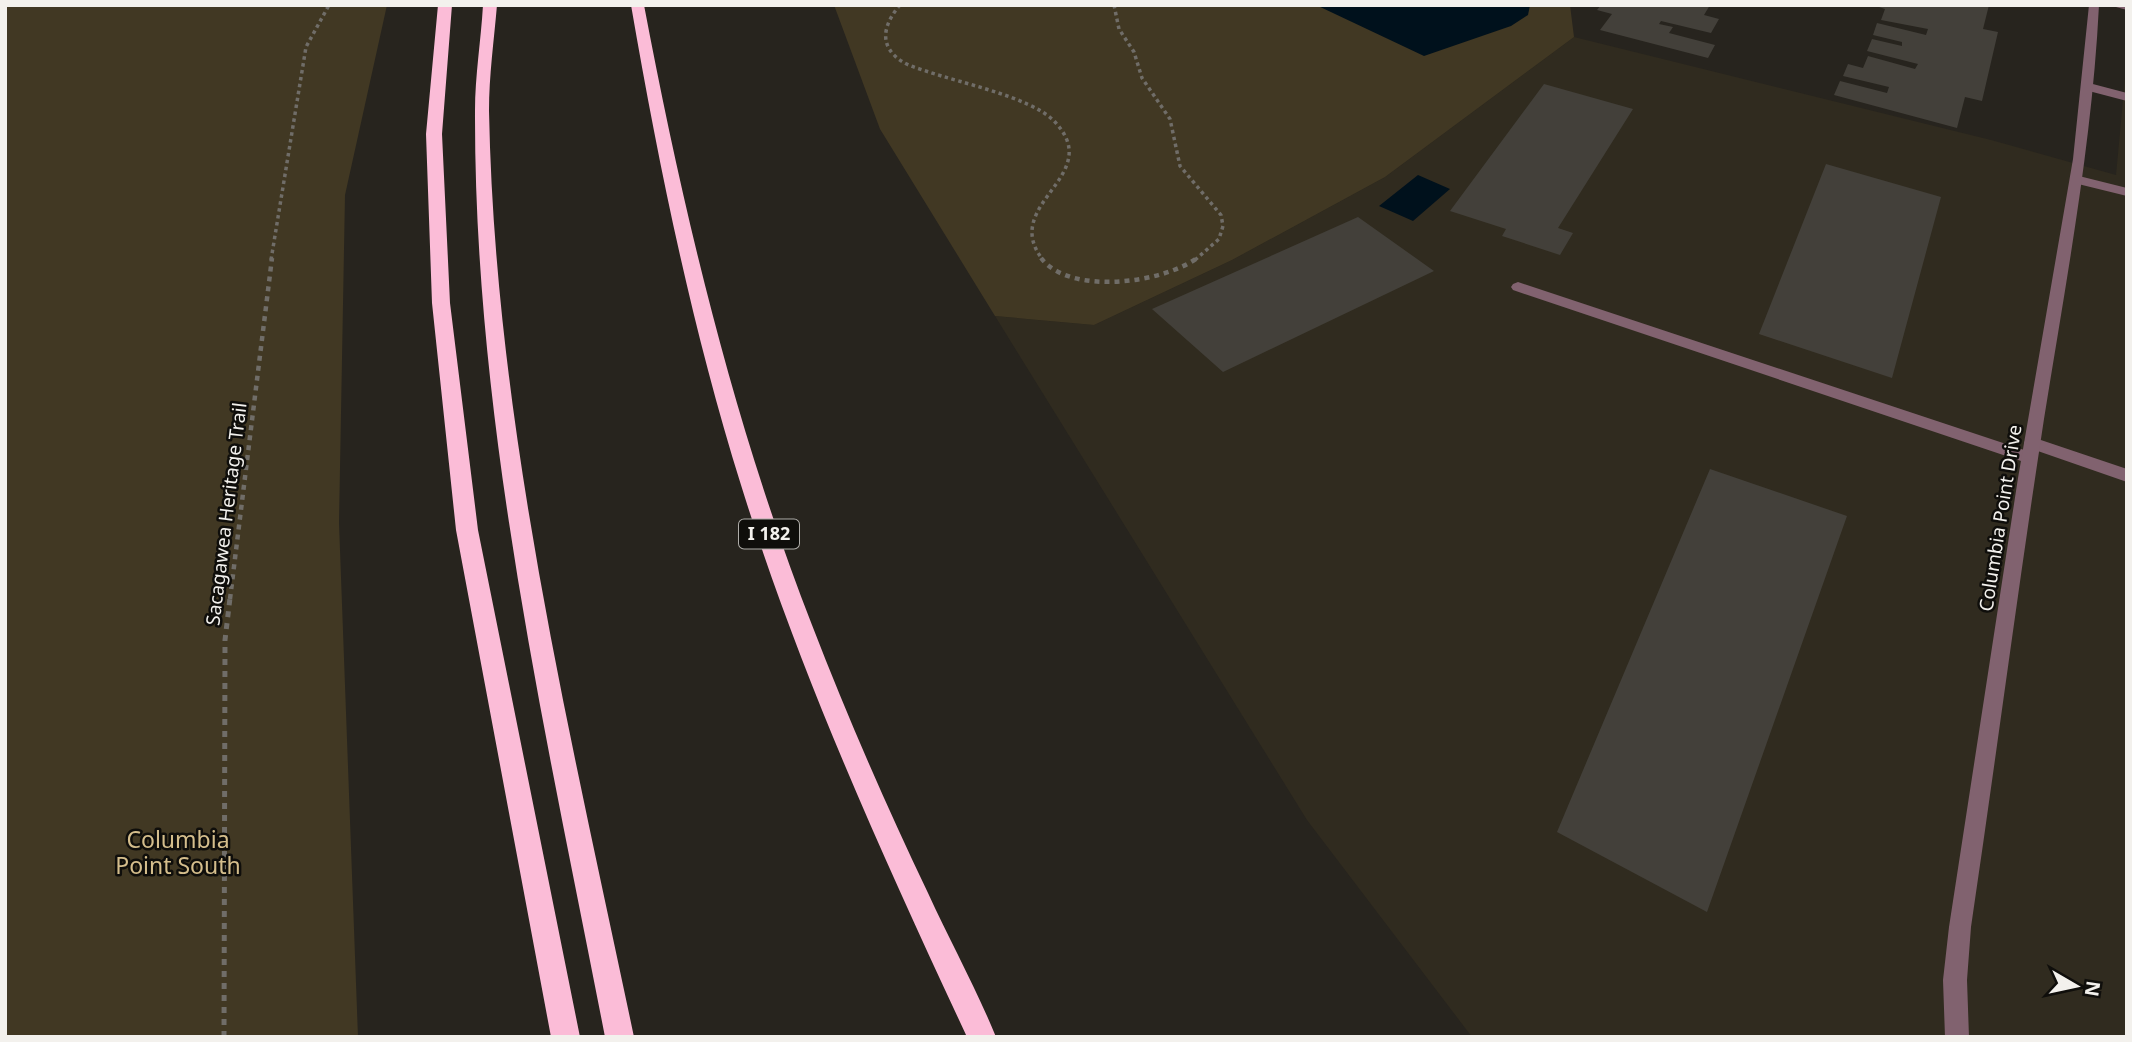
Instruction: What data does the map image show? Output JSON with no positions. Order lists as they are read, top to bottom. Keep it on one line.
{"streets":{"highway":["I 182"],"street":["Columbia Point Drive"],"path":["Sacagawea Heritage Trail"]},"parks":["Columbia Point South"],"north":"right"}
